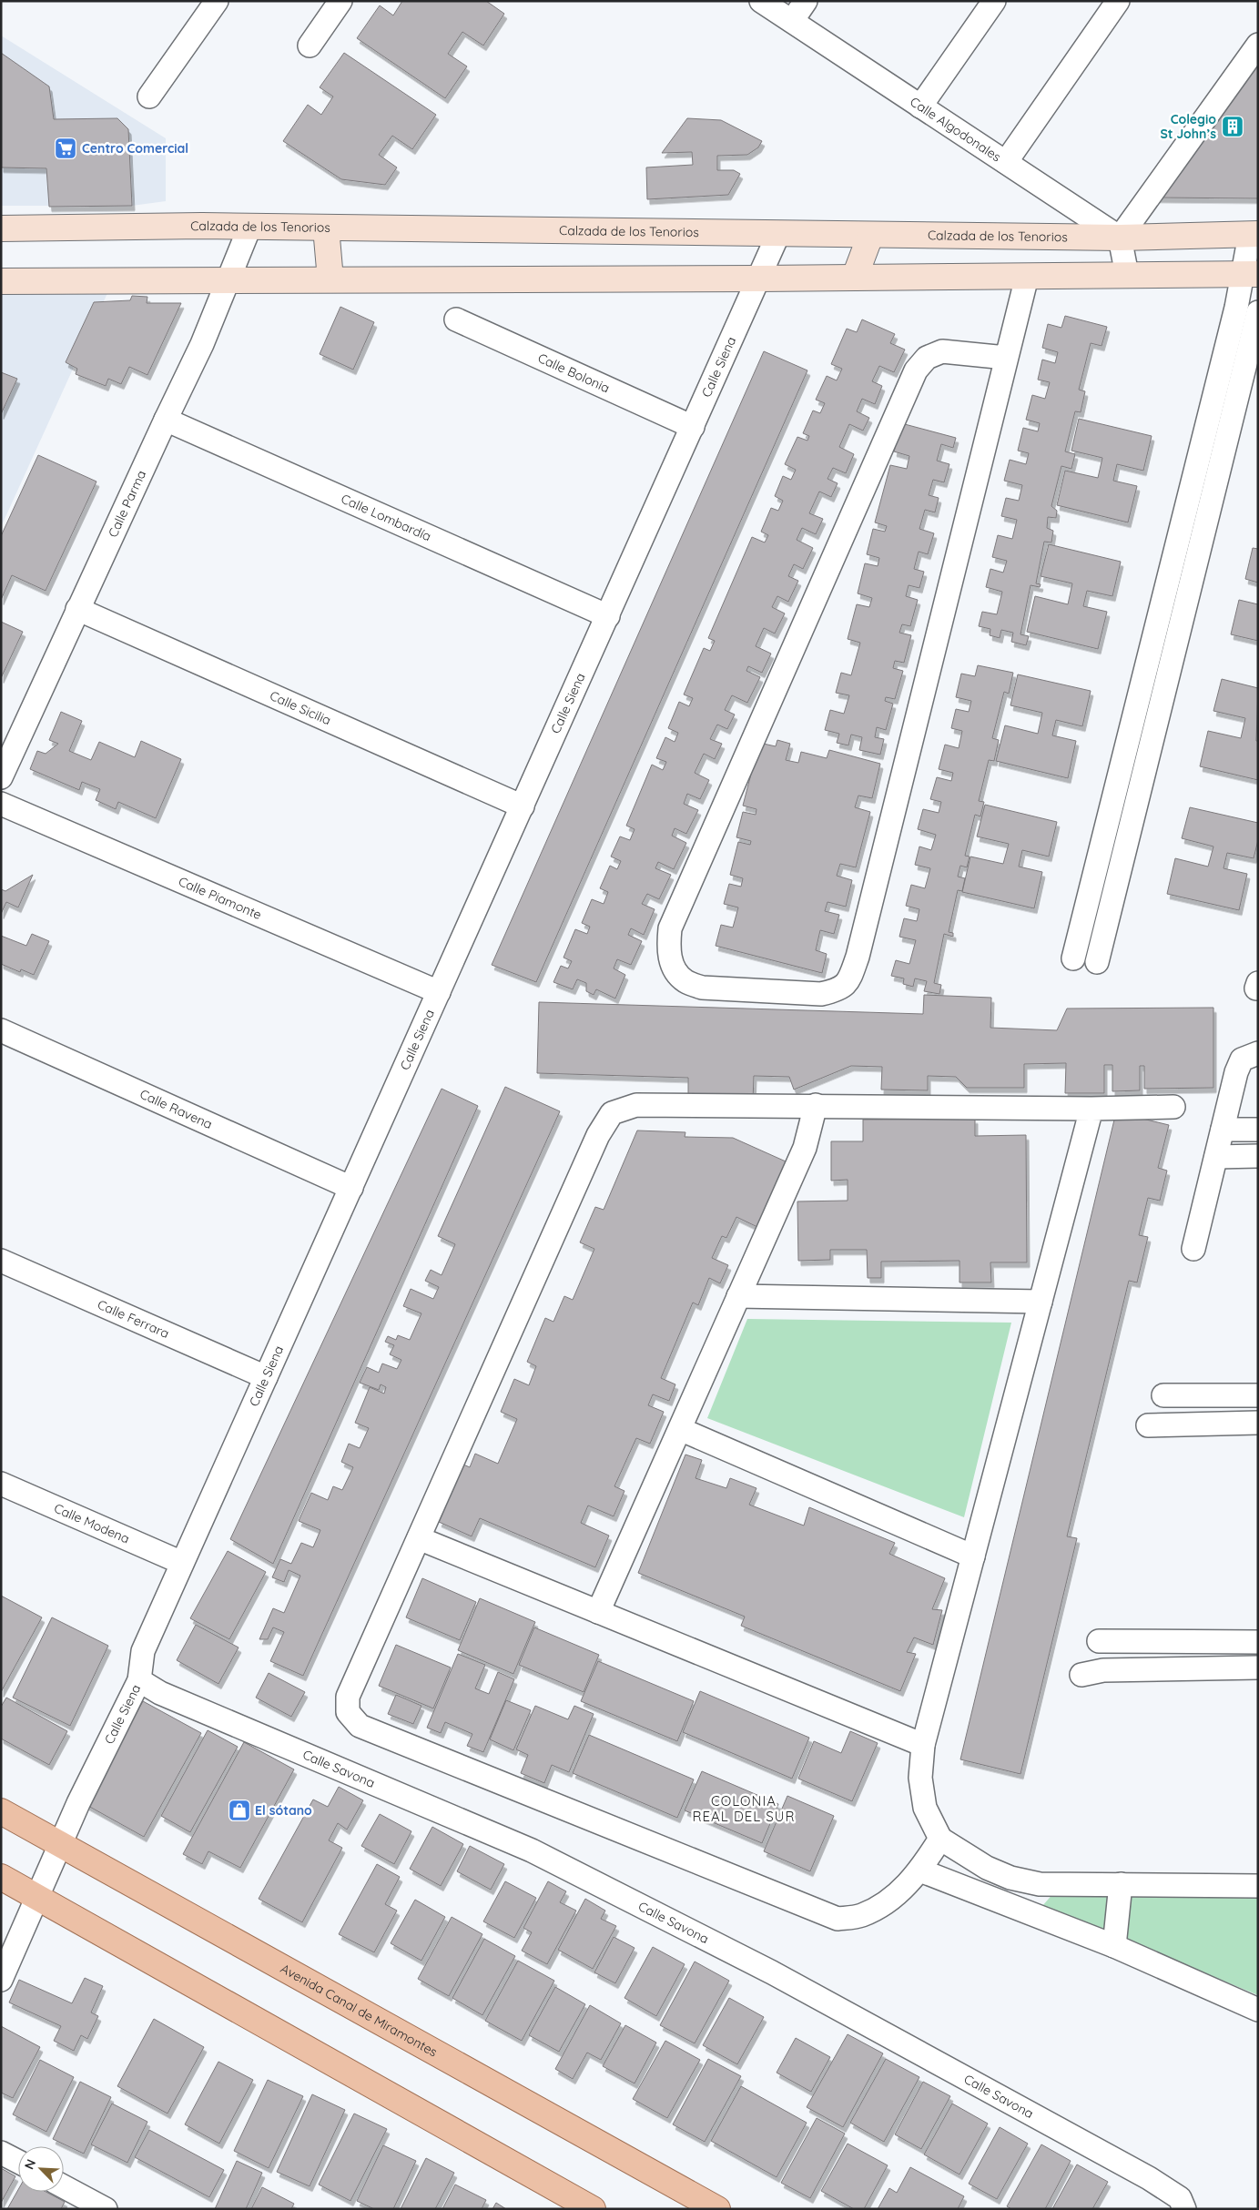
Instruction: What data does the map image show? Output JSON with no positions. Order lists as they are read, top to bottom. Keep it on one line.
{"streets":{"main road":["Avenida Canal de Miramontes"],"street":["Calle Algodonales","Calzada de los Tenorios","Calle Siena","Calle Bolonia","Calle Parma","Calle Lombardía","Calle Sicilia","Calle Piamonte","Calle Ravena","Calle Ferrara","Calle Modena","Calle Savona"]},"crossings":[["Calle Algodonales","Calzada de los Tenorios"],["Calzada de los Tenorios","Calle Siena"],["Calzada de los Tenorios","Calle Parma"],["Calle Siena","Calle Bolonia"],["Calle Siena","Calle Lombardía"],["Calle Siena","Calle Sicilia"],["Calle Siena","Calle Piamonte"],["Calle Siena","Calle Ravena"],["Calle Siena","Calle Ferrara"],["Calle Siena","Calle Modena"],["Calle Siena","Calle Savona"],["Calle Siena","Avenida Canal de Miramontes"],["Calle Parma","Calle Lombardía"],["Calle Parma","Calle Sicilia"]],"districts":["COLONIA REAL DEL SUR"],"places":{"building":["Colegio St John’s"],"supermarket":["Centro Comercial"],"shop":["El sótano"]},"north":"top left"}
